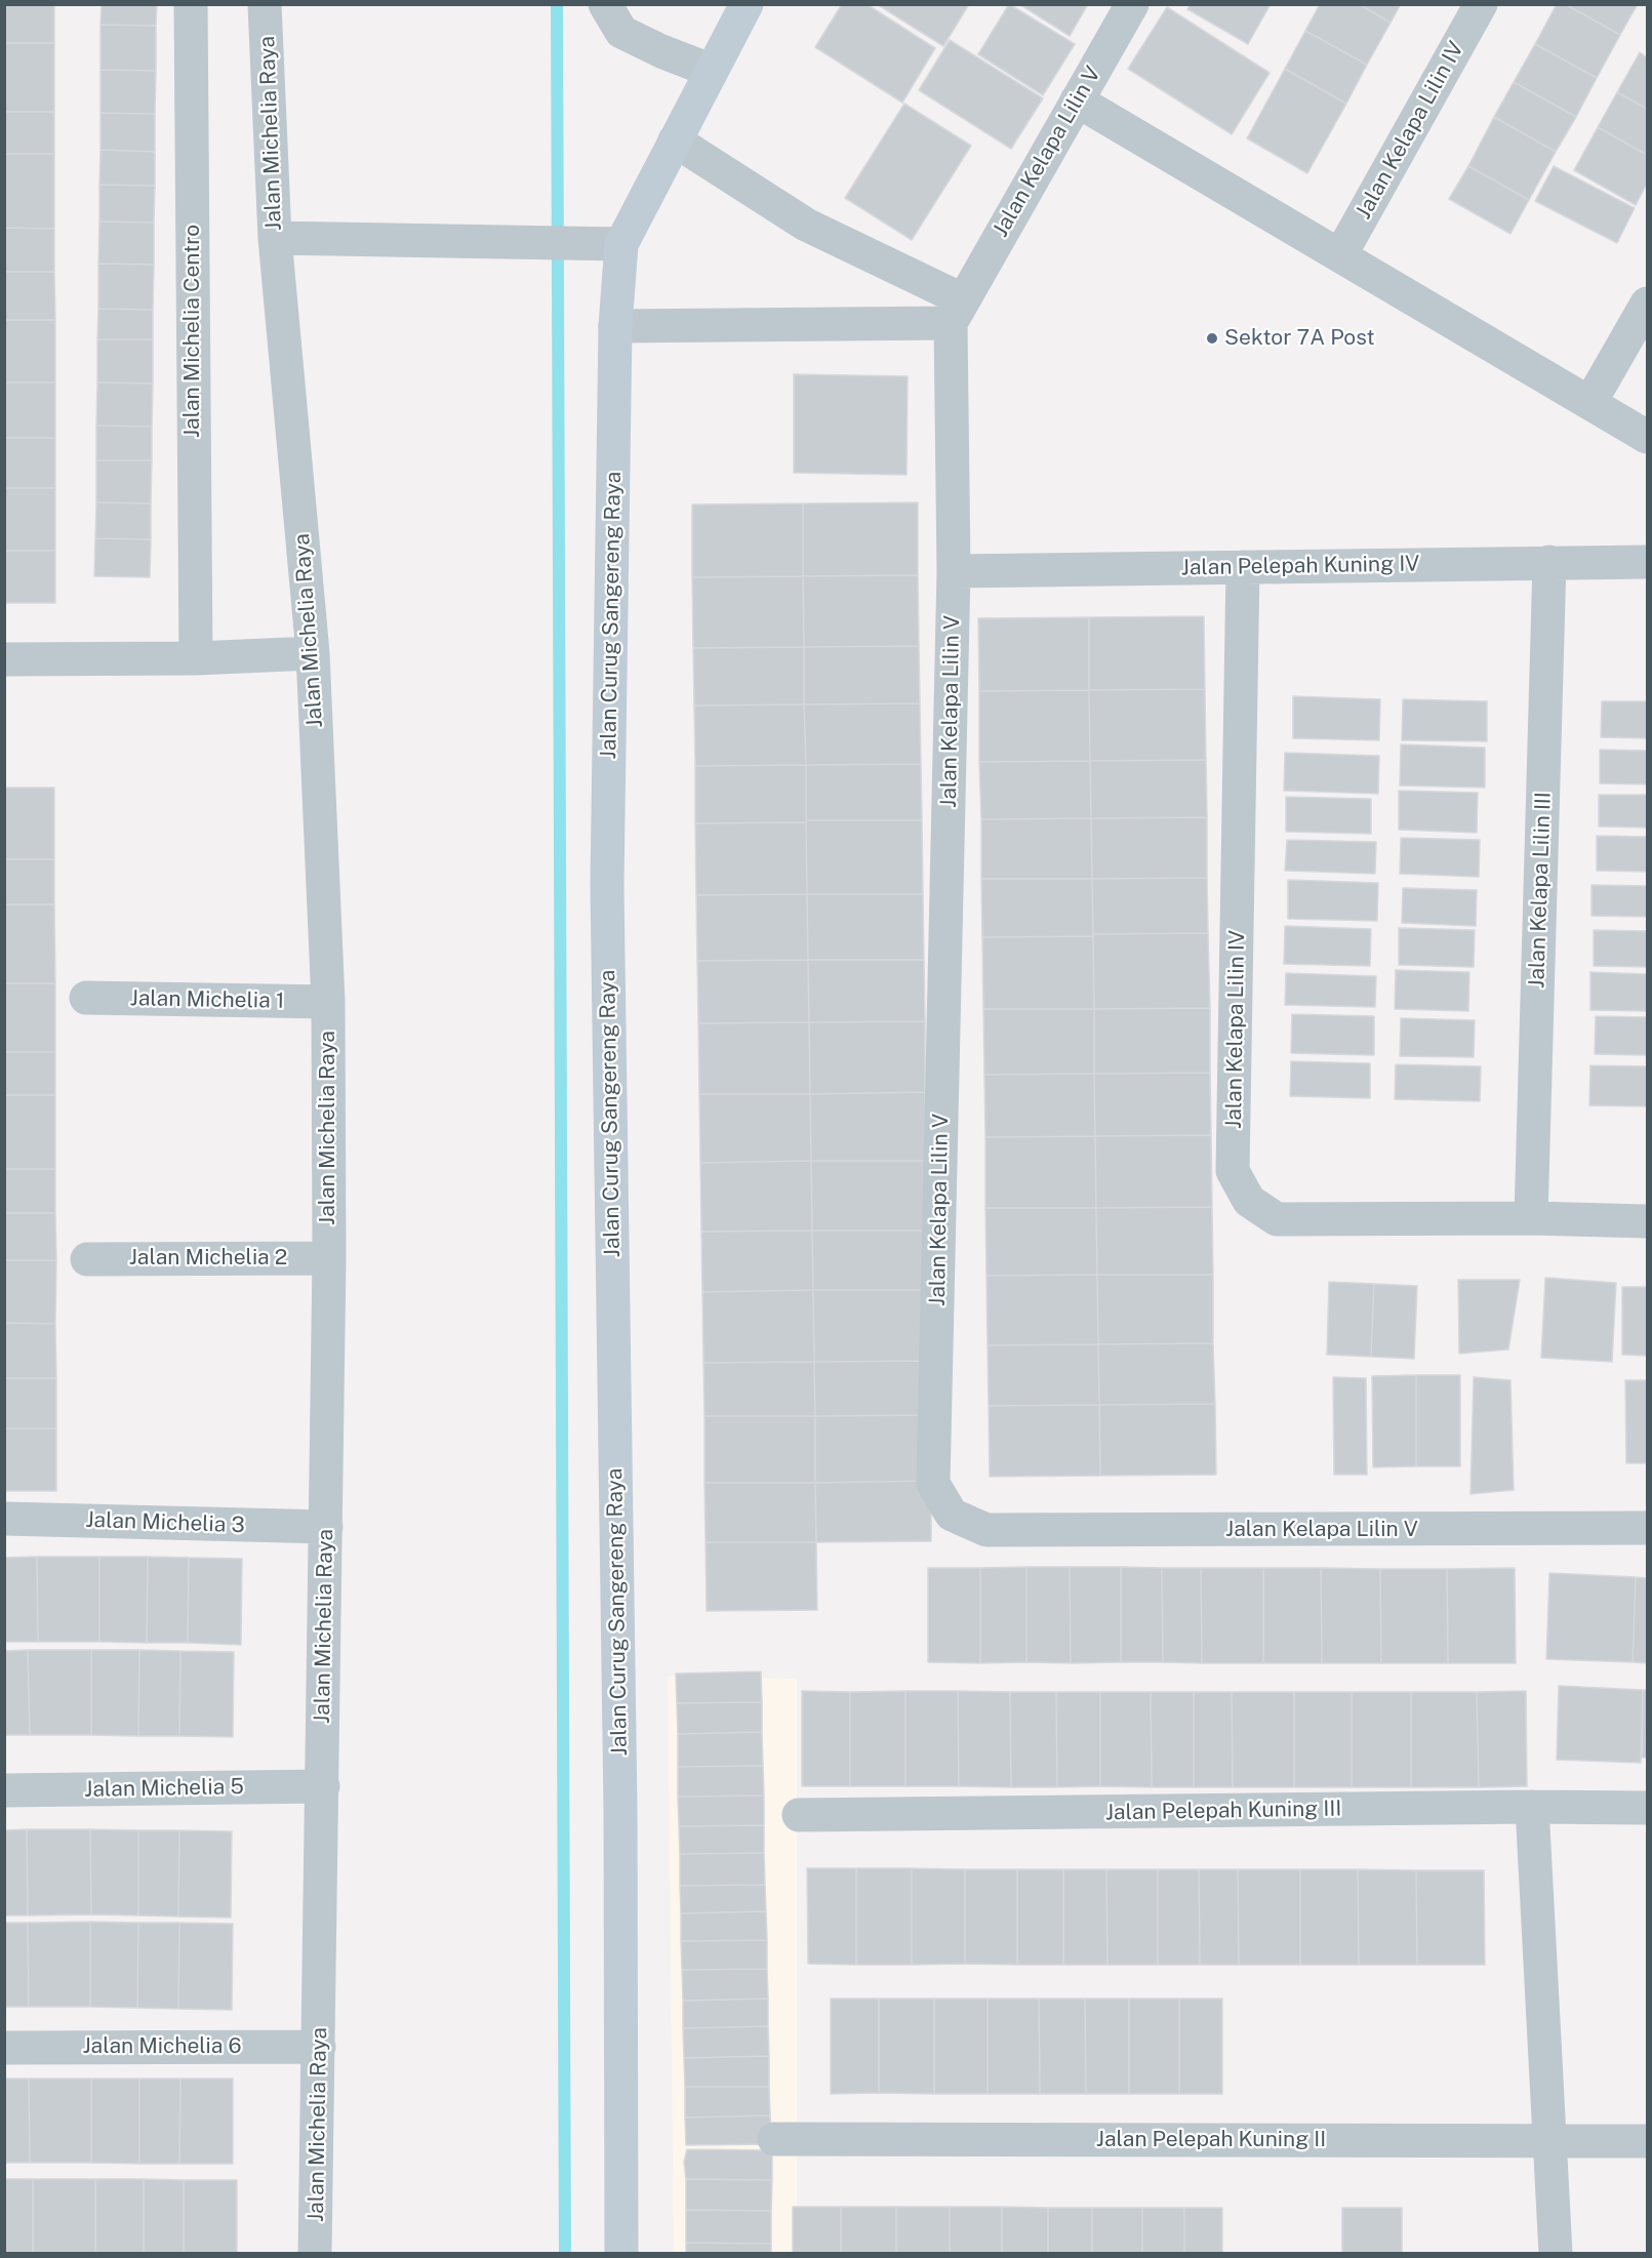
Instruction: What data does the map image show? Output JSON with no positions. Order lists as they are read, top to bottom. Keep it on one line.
{"streets":{"main road":["Jalan Curug Sangereng Raya"],"street":["Jalan Kelapa Lilin IV","Jalan Michelia Raya","Jalan Kelapa Lilin V","Jalan Michelia Centro","Jalan Pelepah Kuning IV","Jalan Kelapa Lilin III","Jalan Michelia 1","Jalan Michelia 2","Jalan Michelia 3","Jalan Michelia 5","Jalan Pelepah Kuning III","Jalan Michelia 6","Jalan Pelepah Kuning II"]},"crossings":[["Jalan Kelapa Lilin IV","Jalan Pelepah Kuning IV"],["Jalan Kelapa Lilin IV","Jalan Kelapa Lilin III"],["Jalan Michelia Raya","Jalan Michelia 1"],["Jalan Michelia Raya","Jalan Michelia 2"],["Jalan Michelia Raya","Jalan Michelia 3"],["Jalan Michelia Raya","Jalan Michelia 5"],["Jalan Michelia Raya","Jalan Michelia 6"],["Jalan Kelapa Lilin V","Jalan Pelepah Kuning IV"],["Jalan Pelepah Kuning IV","Jalan Kelapa Lilin III"]],"places":["Sektor 7A Post"]}
